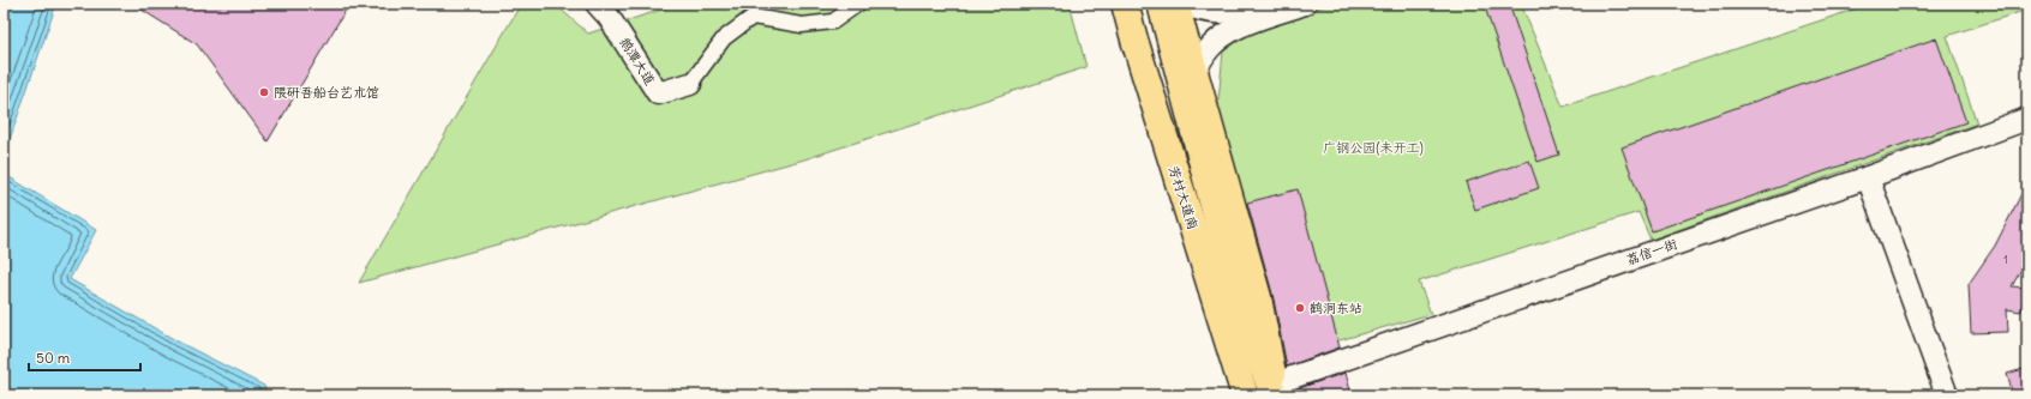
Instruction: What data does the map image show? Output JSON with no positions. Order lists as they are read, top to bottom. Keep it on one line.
{"streets":{"highway":["芳村大道南"],"street":["鹅潭大道","荔信一街"]},"parks":["广钢公园(未开工)"],"places":["隈研吾船台艺术馆","鹤洞东站"],"house_numbers":["1"],"scale_bar":"50 m"}
